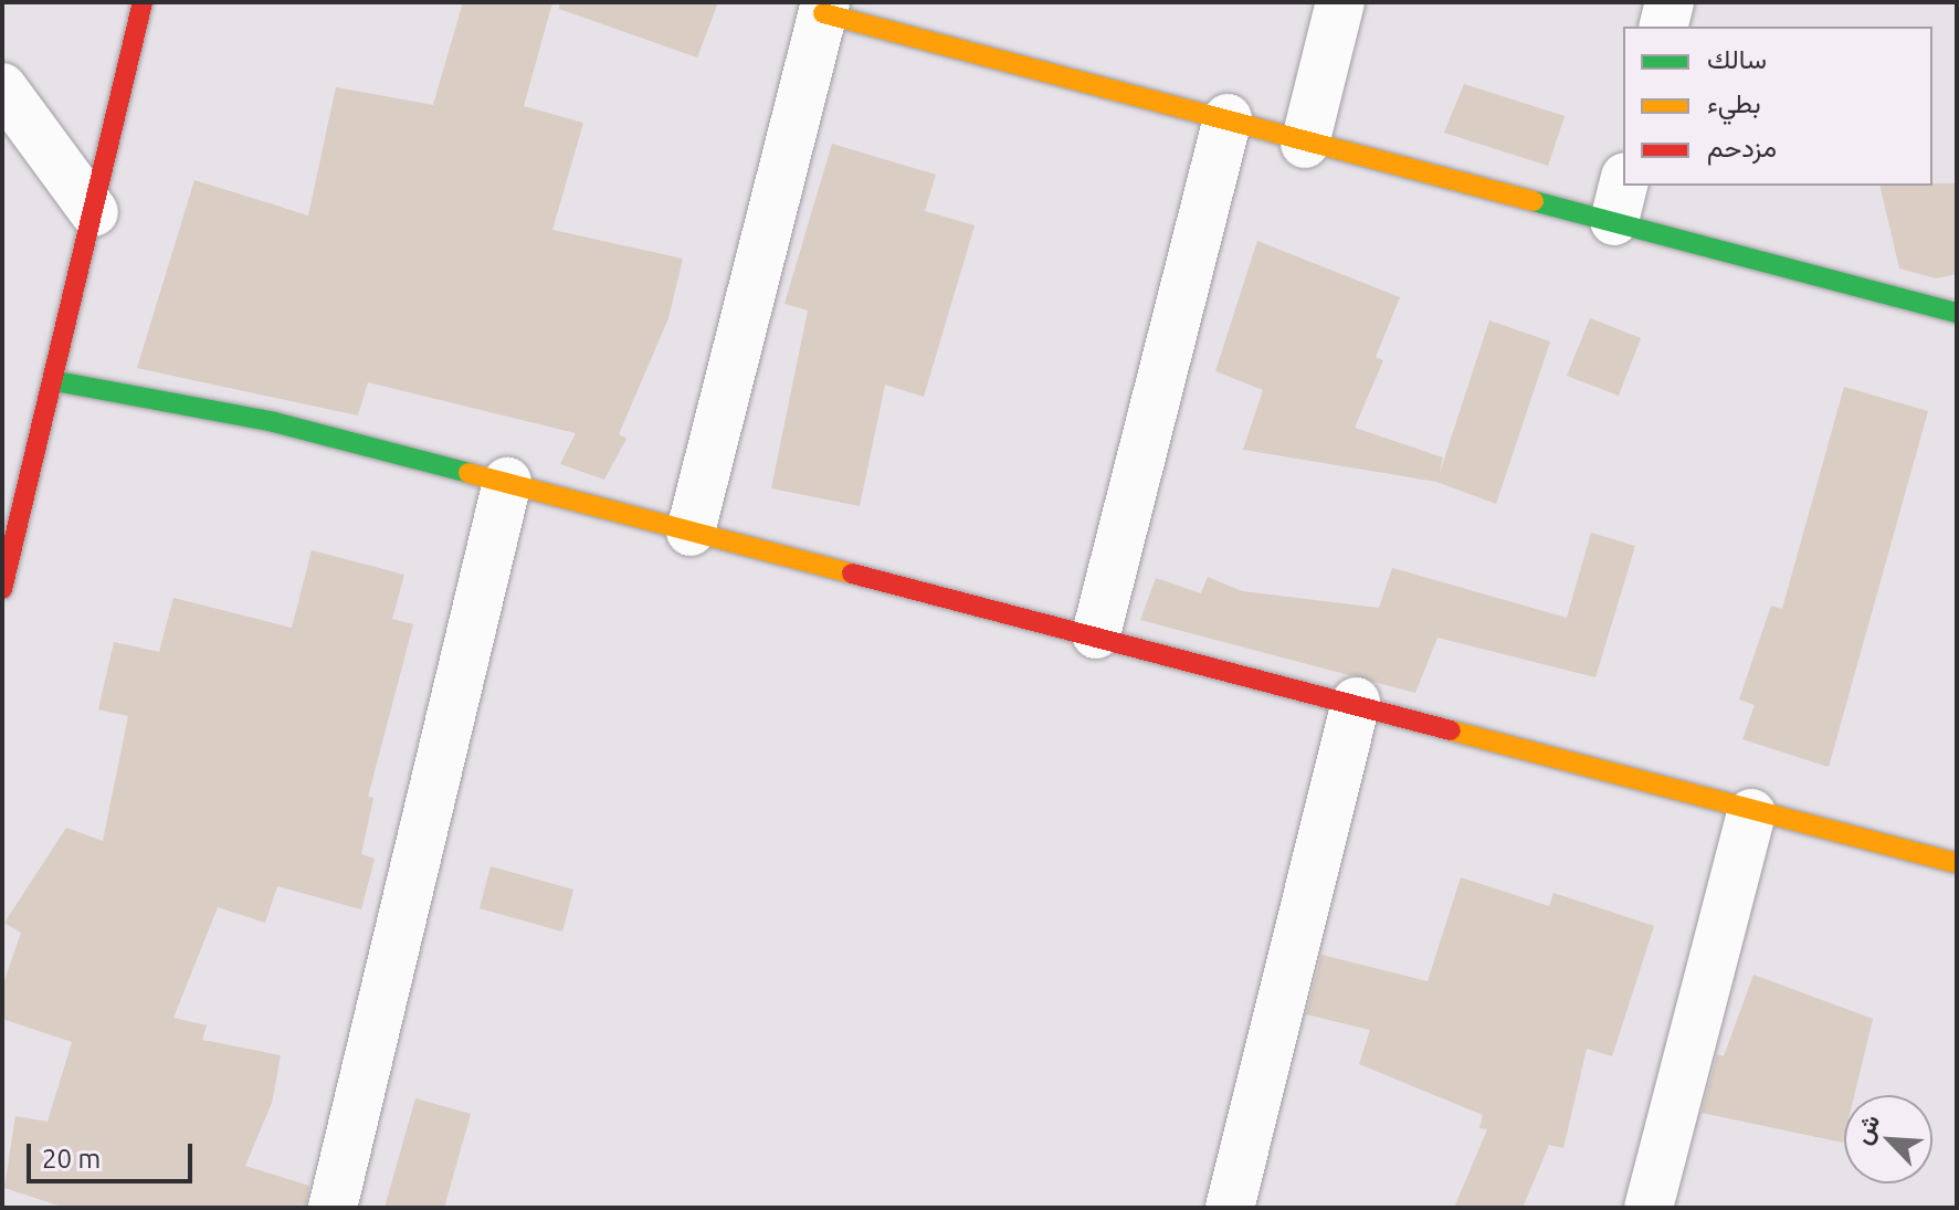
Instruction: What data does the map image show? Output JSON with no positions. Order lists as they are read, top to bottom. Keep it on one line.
{"legend":["سالك","بطيء","مزدحم"],"scale_bar":"20 m","north":"top left"}
